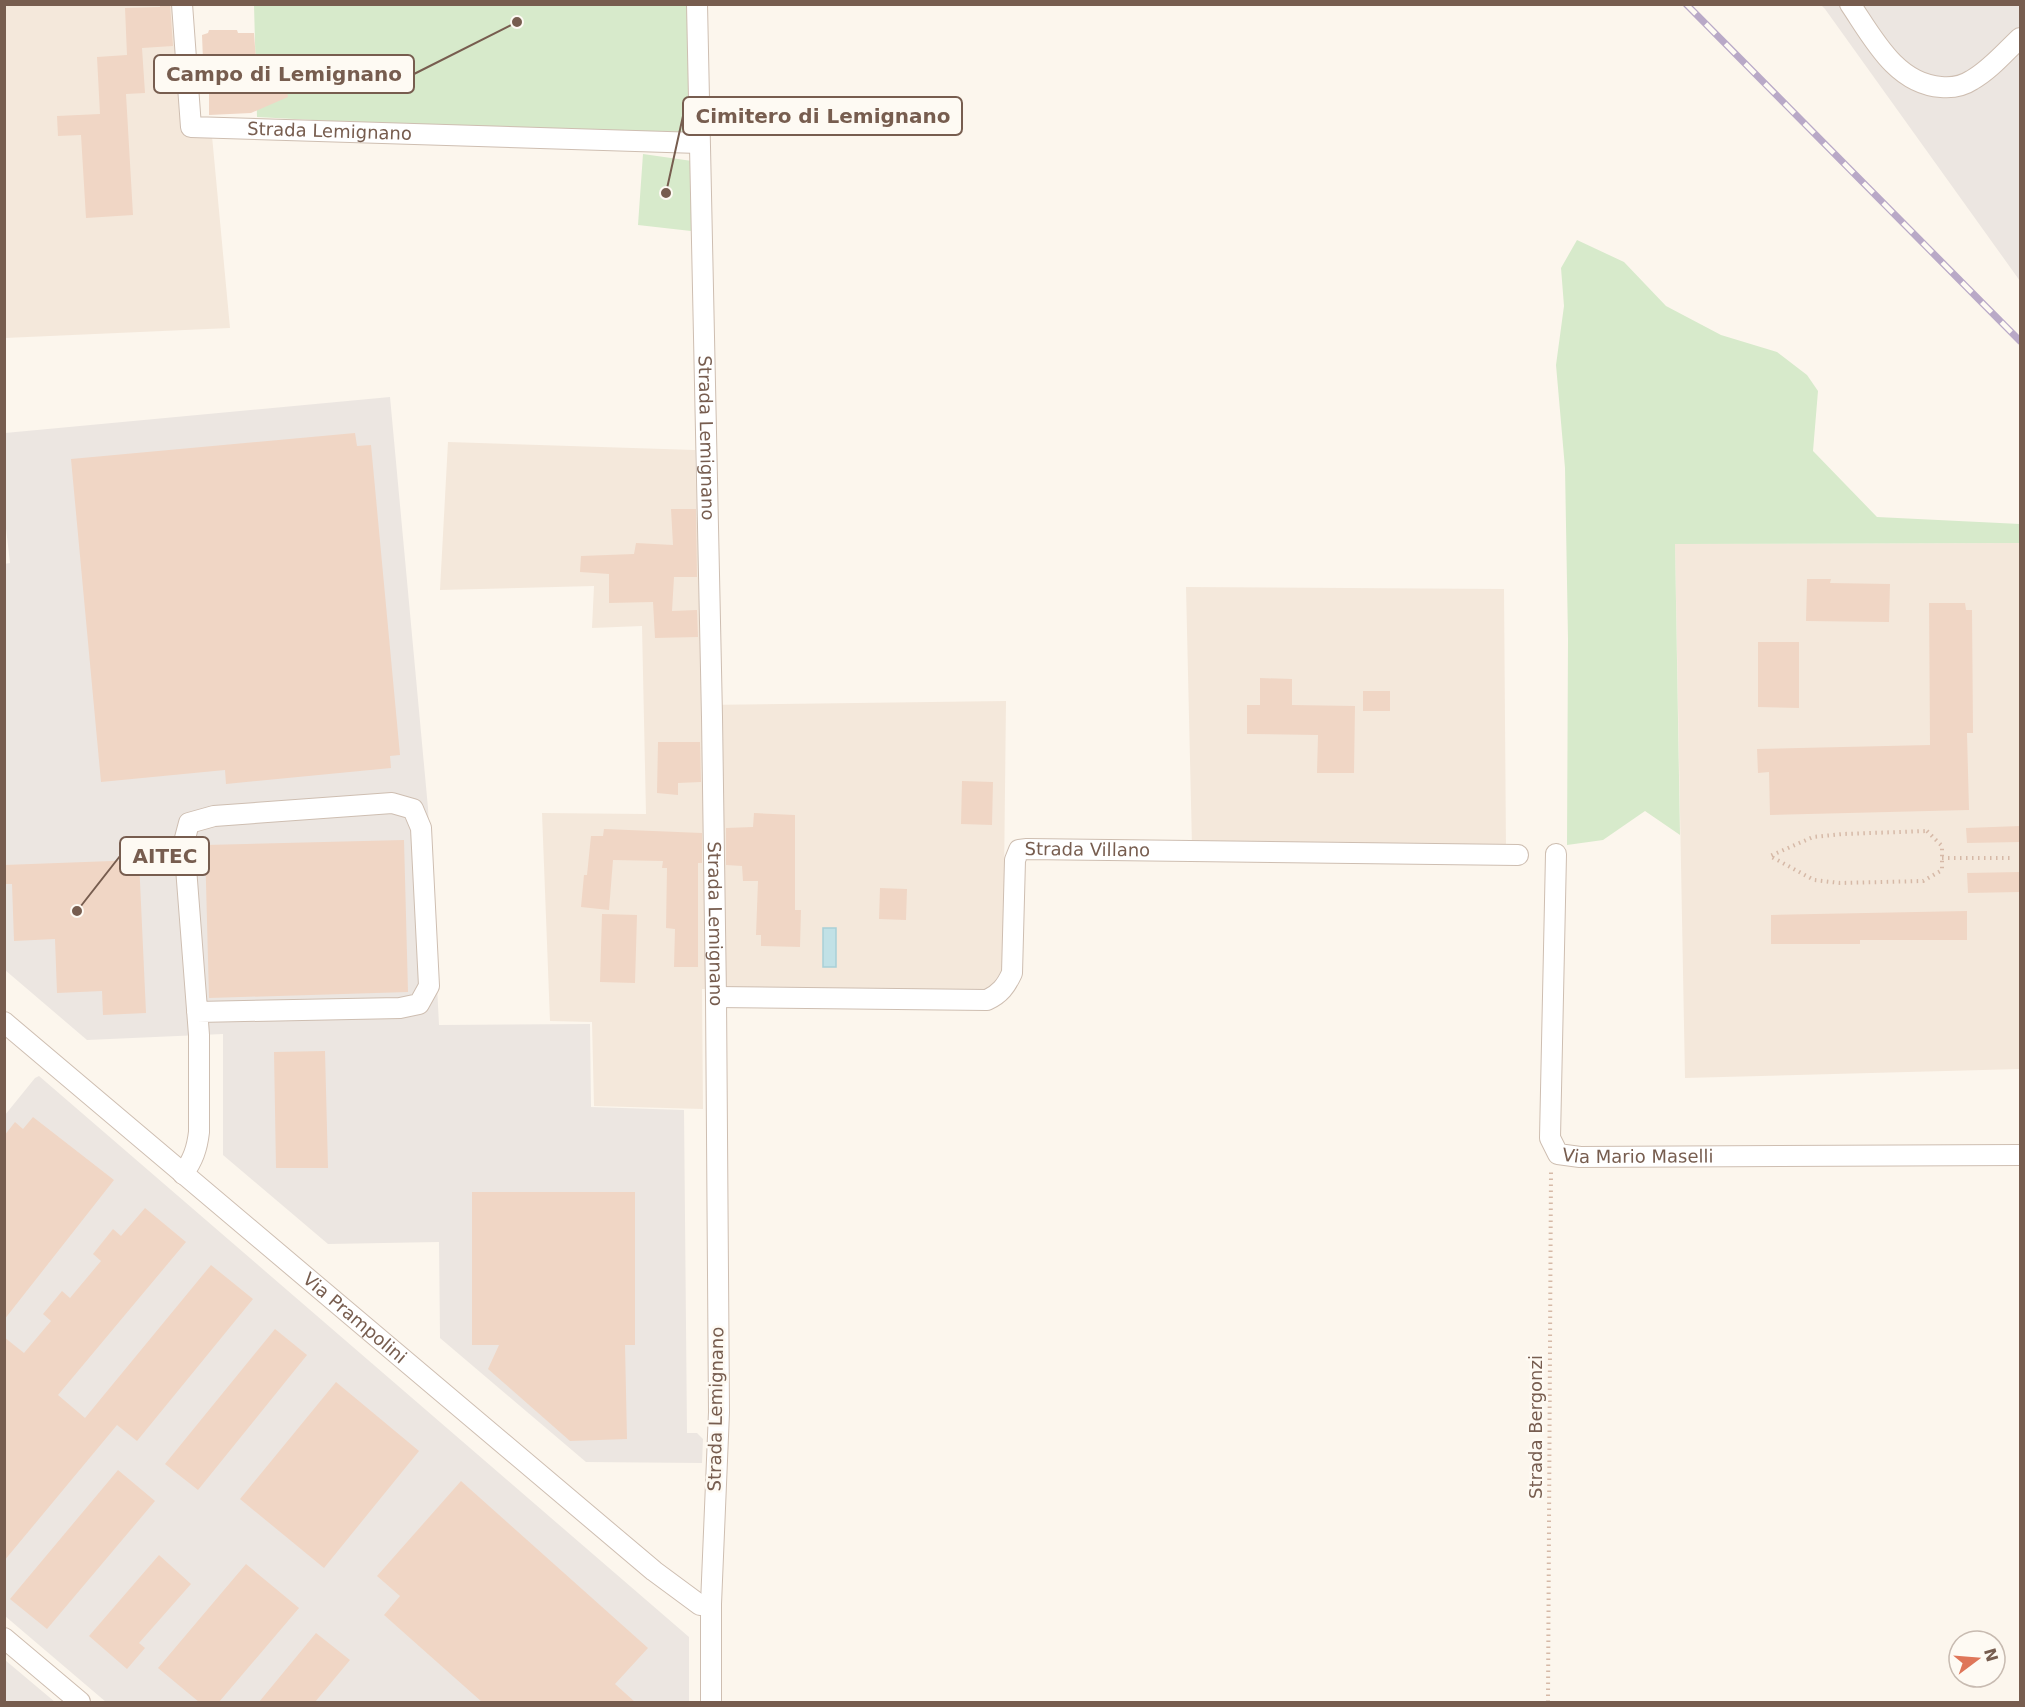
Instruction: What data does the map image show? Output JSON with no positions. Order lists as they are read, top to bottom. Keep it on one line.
{"streets":{"street":["Strada Lemignano","Strada Villano","Via Mario Maselli","Via Prampolini"],"path":["Strada Bergonzi"]},"crossings":[["Strada Lemignano","Strada Villano"],["Strada Lemignano","Via Prampolini"],["Via Mario Maselli","Strada Bergonzi"]],"places":["Campo di Lemignano","Cimitero di Lemignano","AITEC"],"north":"right"}
